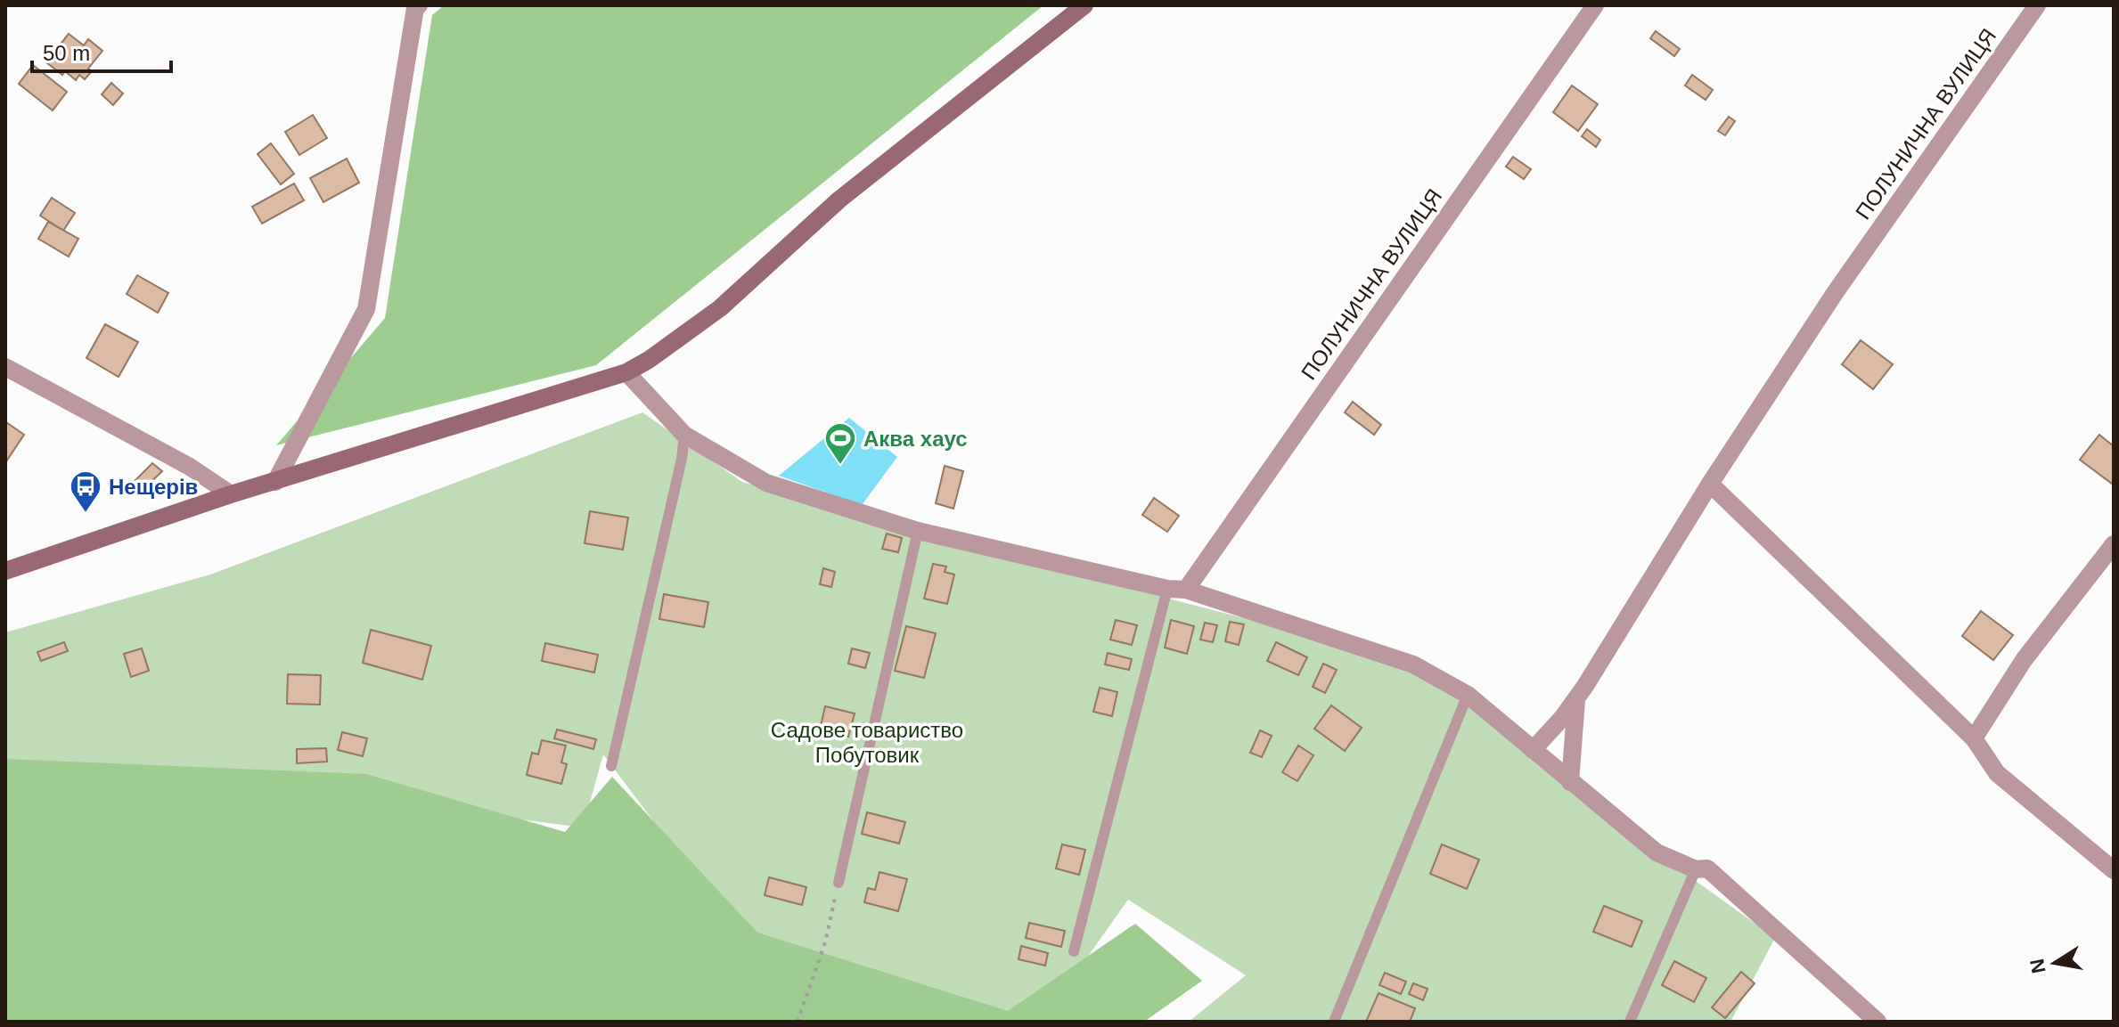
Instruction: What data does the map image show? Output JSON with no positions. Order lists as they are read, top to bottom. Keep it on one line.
{"streets":{"street":["ПОЛУНИЧНА ВУЛИЦЯ"]},"parks":["Садове товариство Побутовик"],"places":{"sports":["Аква хаус"],"bus stop":["Нещерів"]},"scale_bar":"50 m","north":"left"}
